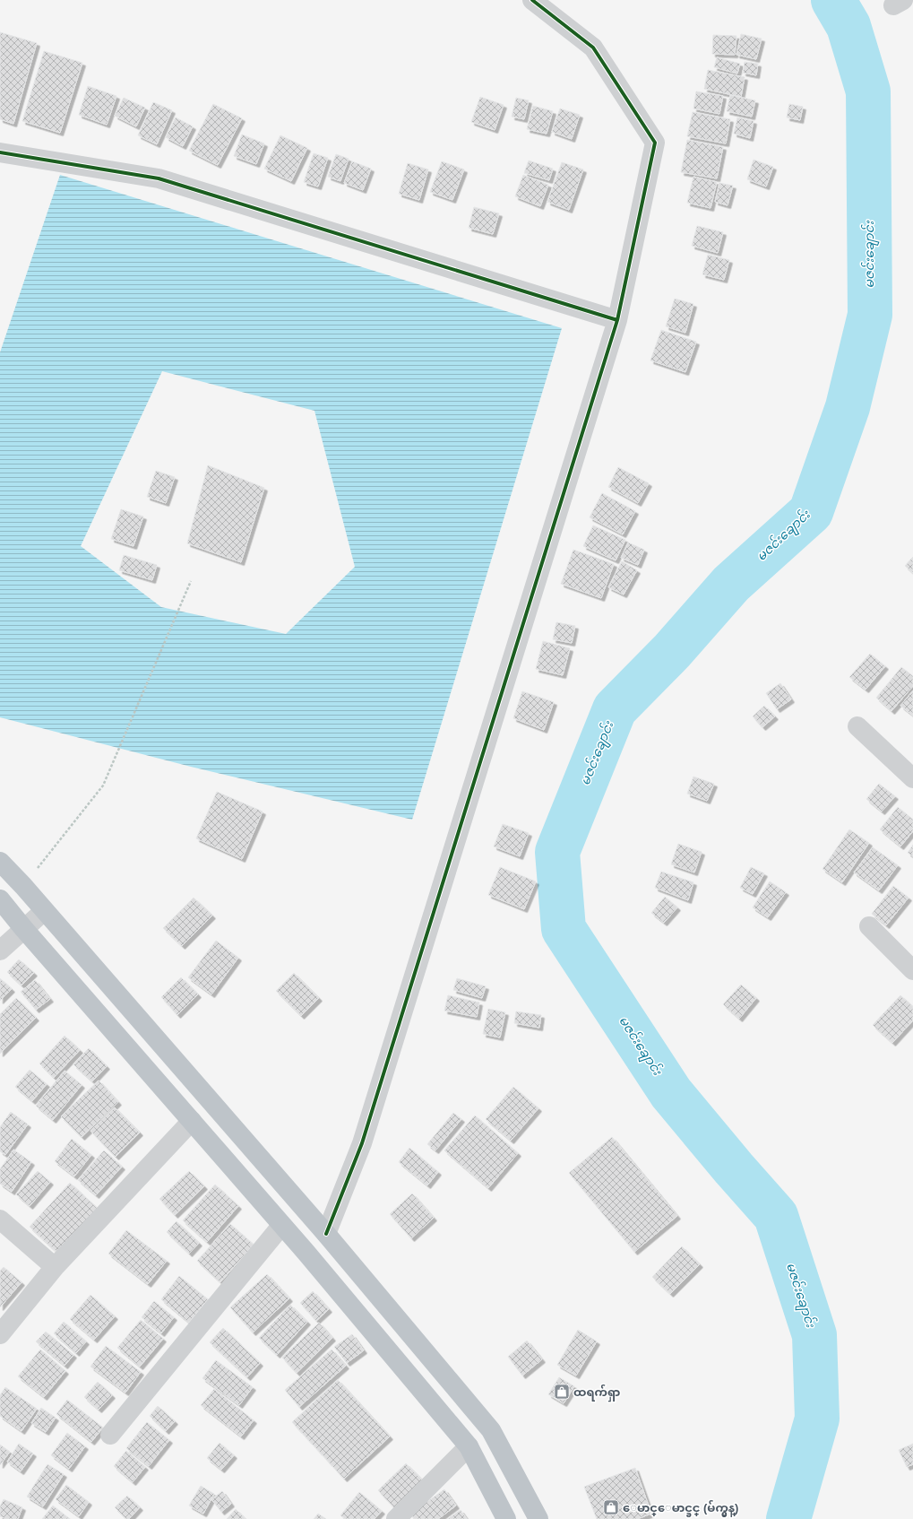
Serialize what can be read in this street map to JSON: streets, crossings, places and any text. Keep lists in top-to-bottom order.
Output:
{
  "water": ["မဇင်းချောင်း"],
  "places": {
    "shop": ["ထရက်ရှာ", "ေမာင္ေမာင္ခင္ (မ်က္မွန္)"]
  }
}
